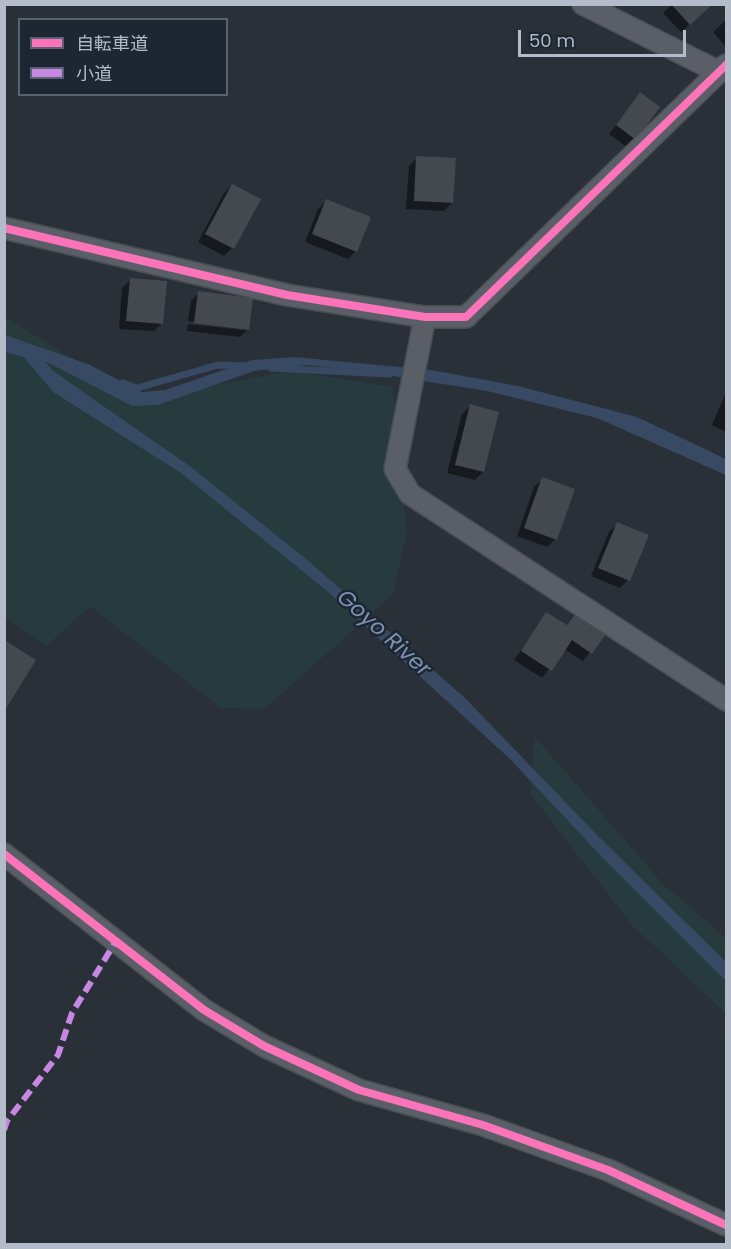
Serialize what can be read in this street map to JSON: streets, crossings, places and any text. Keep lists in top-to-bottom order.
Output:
{
  "water": ["Goyo River"],
  "legend": ["自転車道", "小道"],
  "scale_bar": "50 m"
}
